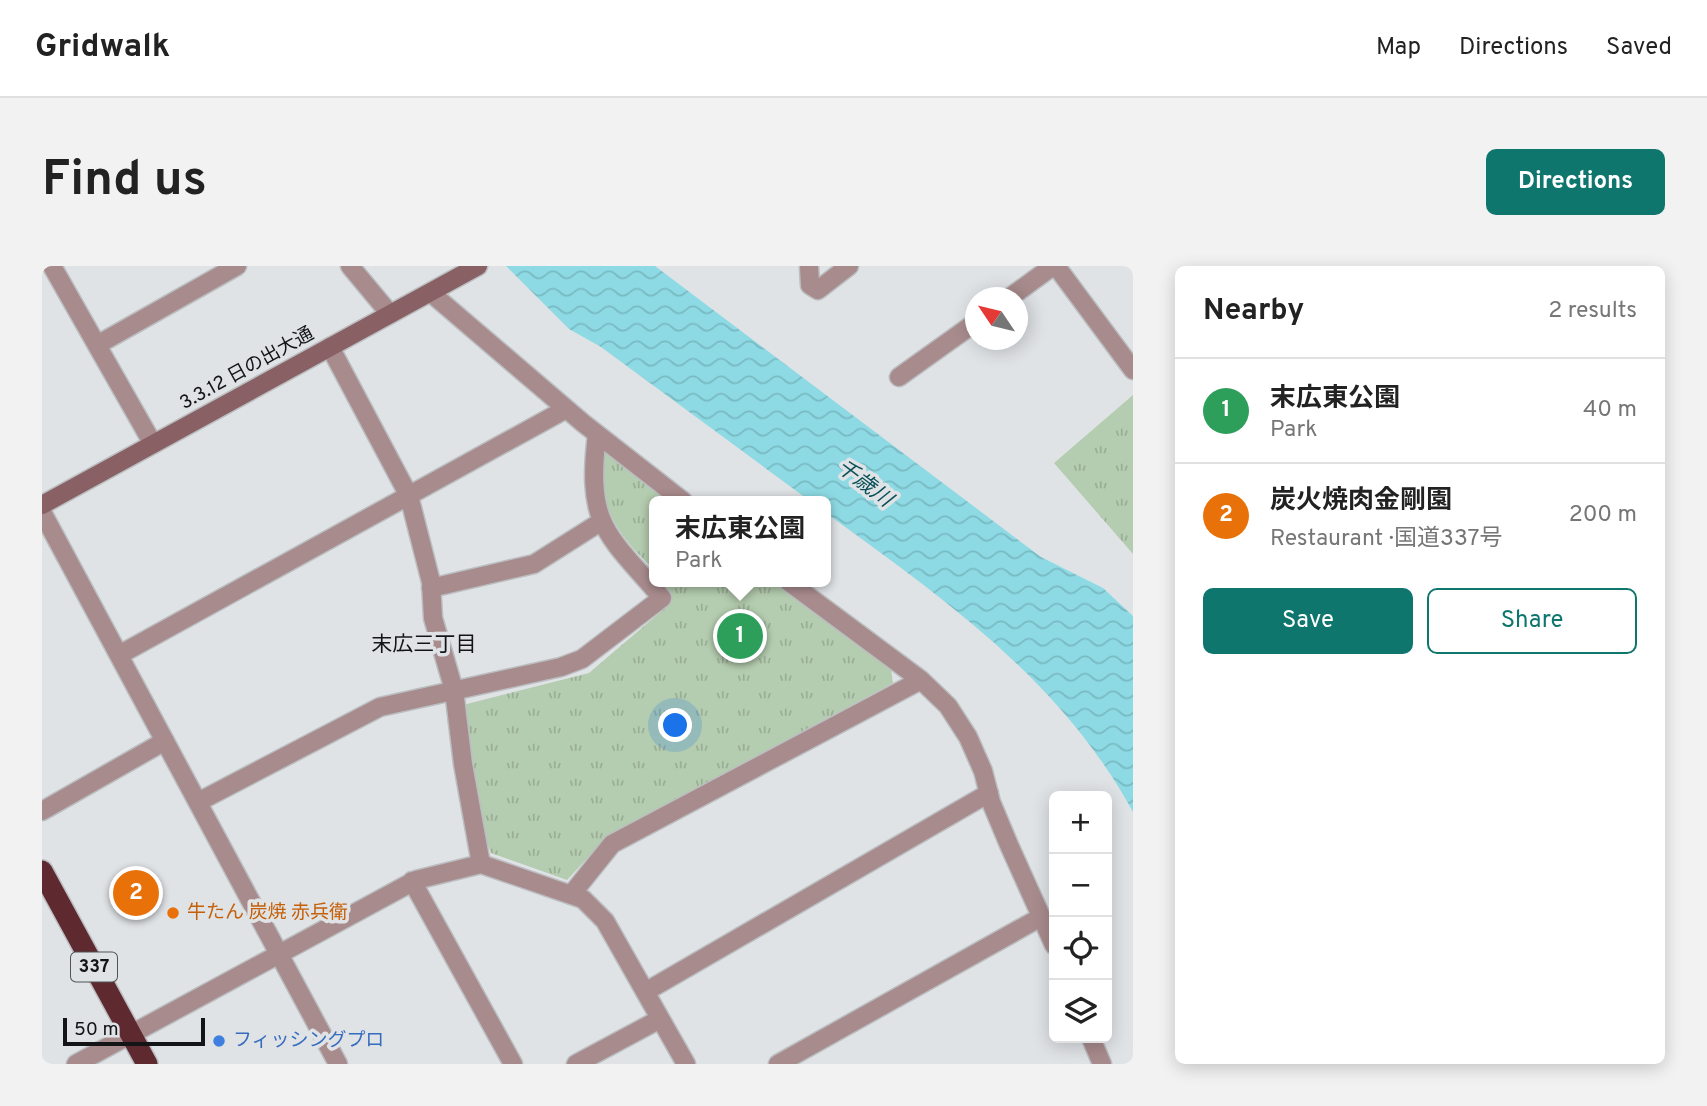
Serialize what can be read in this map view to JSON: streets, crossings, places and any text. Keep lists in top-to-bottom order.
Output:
{
  "streets": {
    "highway": ["337"],
    "street": ["3.3.12 日の出大通"]
  },
  "districts": ["末広三丁目"],
  "water": ["千歳川"],
  "places": ["牛たん 炭焼 赤兵衛", "フィッシングプロ"],
  "scale_bar": "50 m",
  "north": "top left",
  "page": {
    "header": "Gridwalk",
    "nav": ["Map", "Directions", "Saved"],
    "buttons": [
      "Directions",
      ["Save", "Share"]
    ],
    "title": "Find us",
    "heading": ["Nearby", "2 results"],
    "list": [
      {
        "mark": "1",
        "name": "末広東公園",
        "note": "Park",
        "value": "40 m"
      },
      {
        "mark": "2",
        "name": "炭火焼肉金剛園",
        "note": "Restaurant · 国道337号",
        "value": "200 m"
      }
    ],
    "popup": ["末広東公園", "Park"],
    "pins": ["1", "2"],
    "map_buttons": ["+", "−"],
    "scale": "50 m"
  }
}
